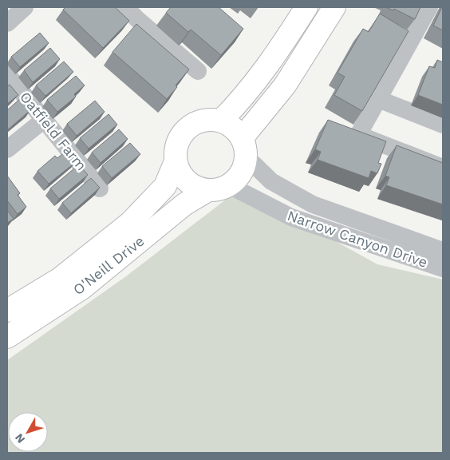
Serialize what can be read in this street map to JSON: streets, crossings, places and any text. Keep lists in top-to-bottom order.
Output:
{
  "streets": {
    "main road": ["O'Neill Drive"],
    "street": ["Oatfield Farm", "Narrow Canyon Drive"]
  },
  "crossings": [
    ["Narrow Canyon Drive", "O'Neill Drive"]
  ],
  "north": "bottom left"
}
